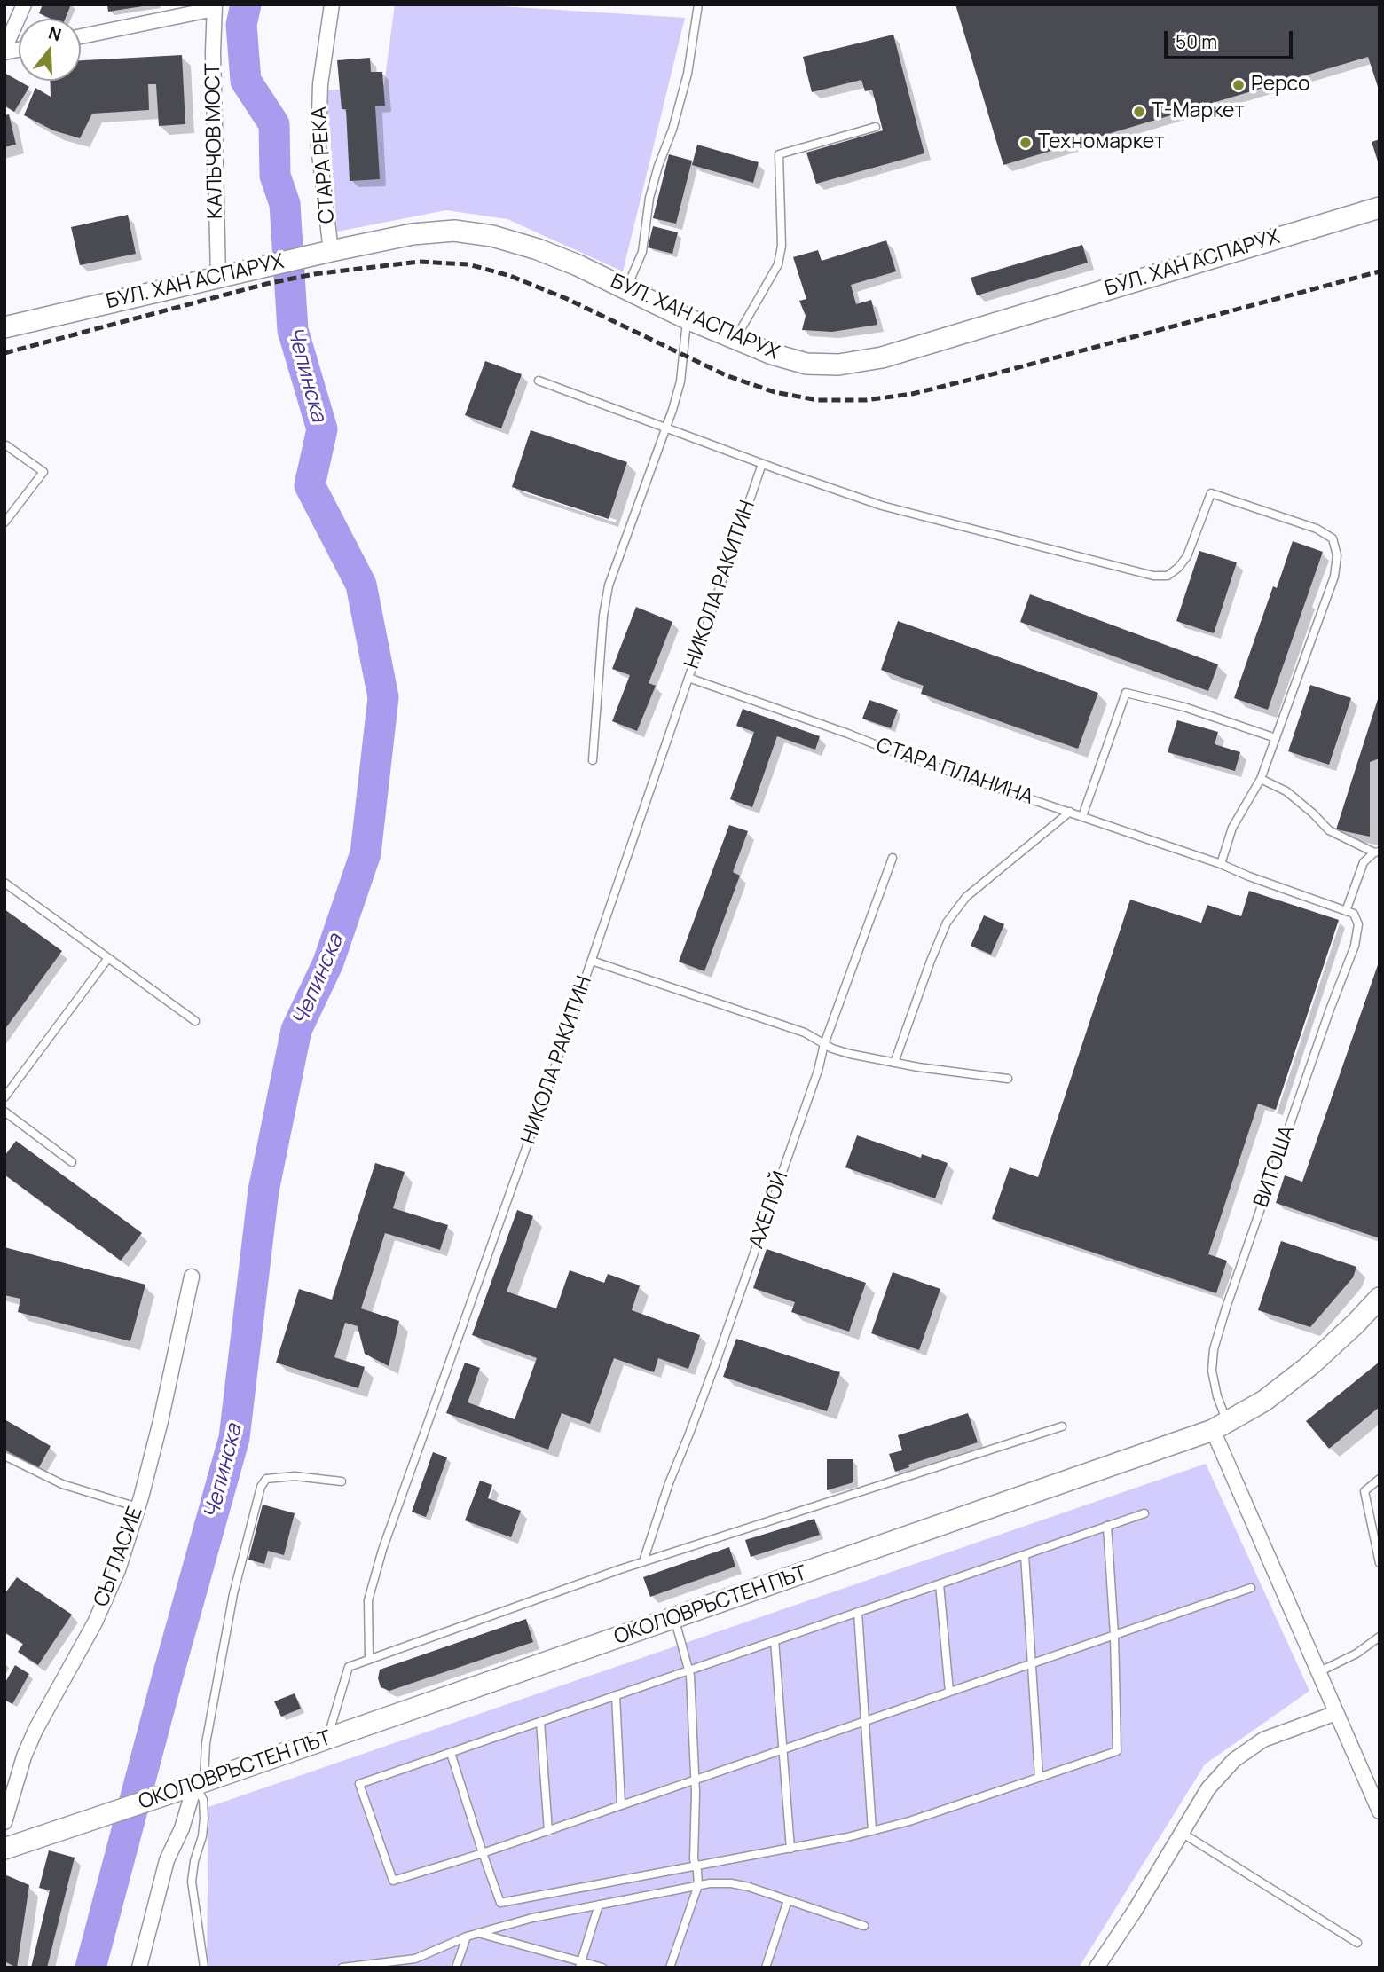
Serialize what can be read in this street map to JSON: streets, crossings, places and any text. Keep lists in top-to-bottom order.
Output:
{
  "streets": {
    "street": [
      "КАЛЪЧОВ МОСТ",
      "СТАРА РЕКА",
      "БУЛ. ХАН АСПАРУХ",
      "СЪГЛАСИЕ",
      "ОКОЛОВРЪСТЕН ПЪТ"
    ],
    "lane": [
      "НИКОЛА РАКИТИН",
      "СТАРА ПЛАНИНА",
      "ВИТОША",
      "АХЕЛОЙ"
    ]
  },
  "crossings": [
    ["КАЛЪЧОВ МОСТ", "БУЛ. ХАН АСПАРУХ"],
    ["СТАРА РЕКА", "БУЛ. ХАН АСПАРУХ"],
    ["НИКОЛА РАКИТИН", "СТАРА ПЛАНИНА"],
    ["СТАРА ПЛАНИНА", "ВИТОША"],
    ["ВИТОША", "ОКОЛОВРЪСТЕН ПЪТ"]
  ],
  "water": ["Чепинска"],
  "places": ["Pepco", "Т-Маркет", "Техномаркет"],
  "scale_bar": "50 m",
  "north": "top"
}
